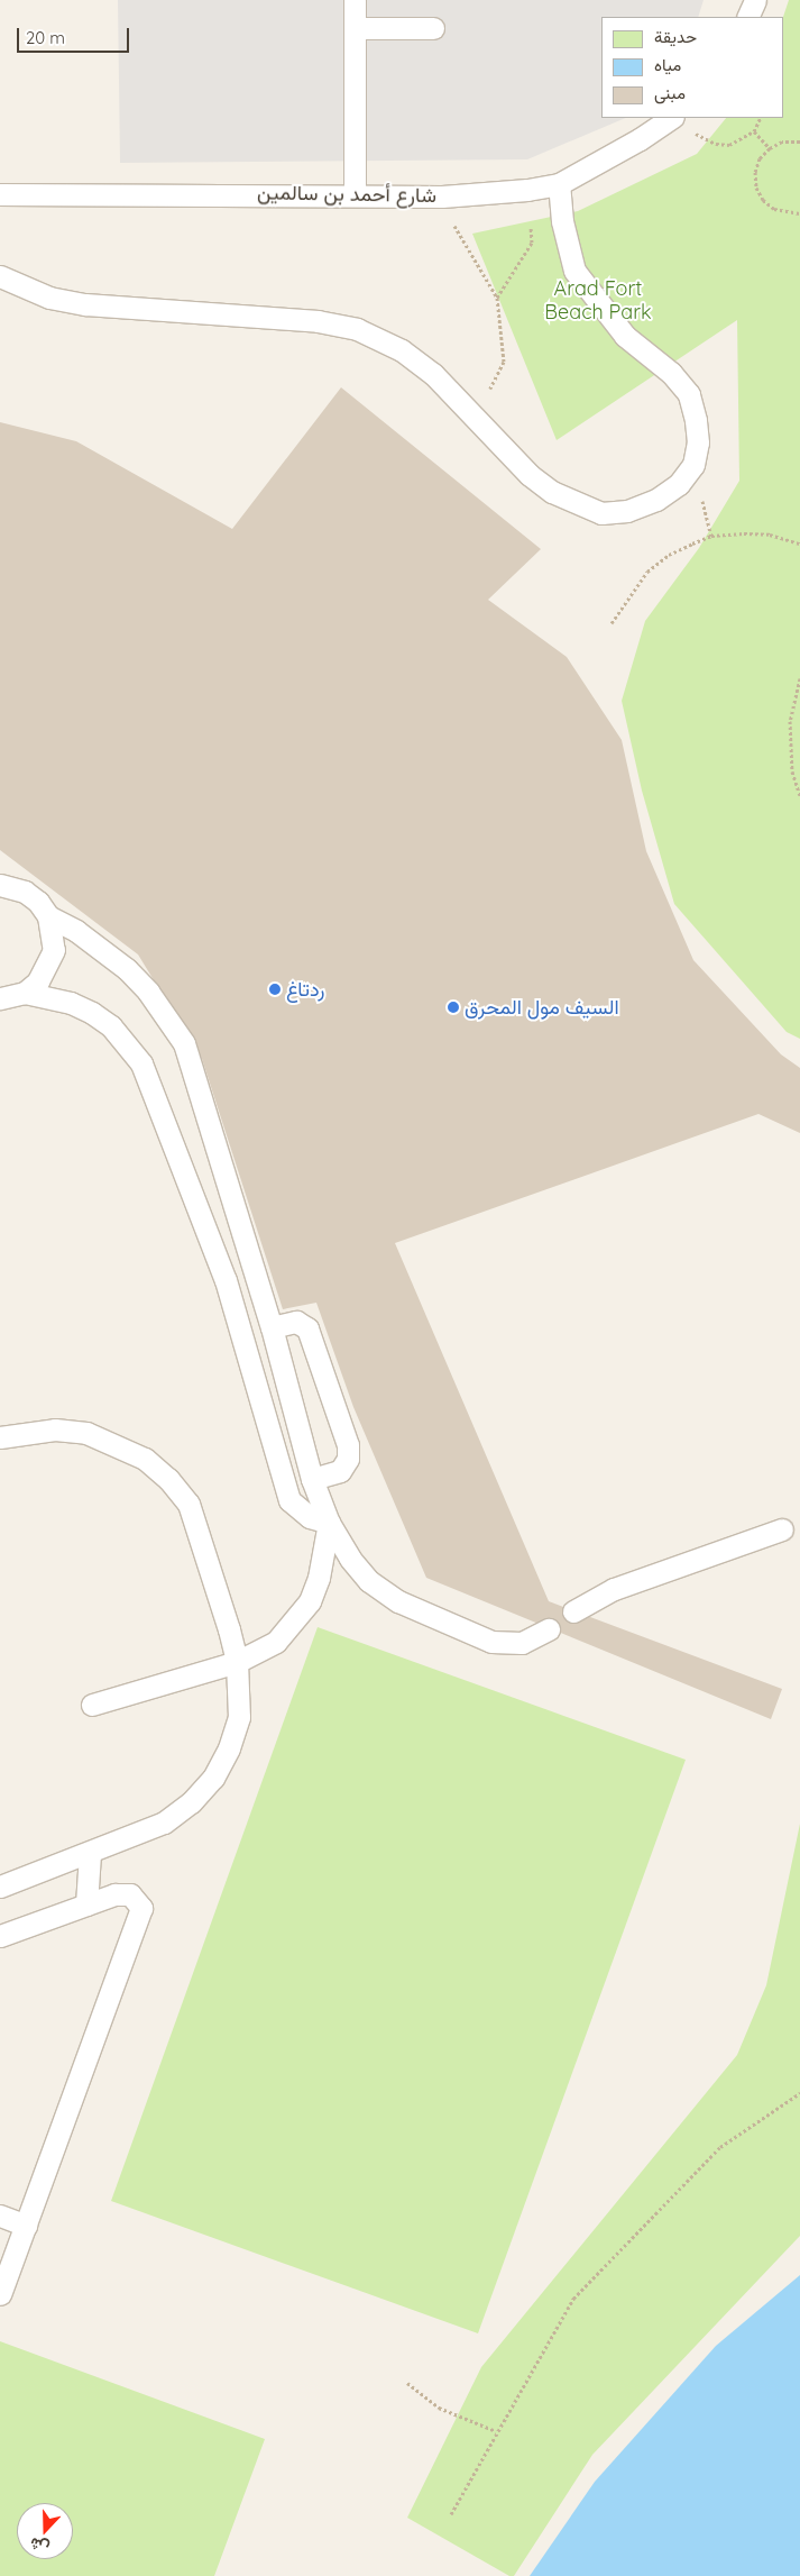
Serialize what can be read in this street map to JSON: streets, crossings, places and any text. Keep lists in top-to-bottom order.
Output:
{
  "streets": {
    "lane": ["شارع أحمد بن سالمين"]
  },
  "parks": ["Arad Fort Beach Park"],
  "places": ["ردتاغ", "السيف مول المحرق"],
  "legend": ["حديقة", "مياه", "مبنى"],
  "scale_bar": "20 m",
  "north": "bottom"
}
